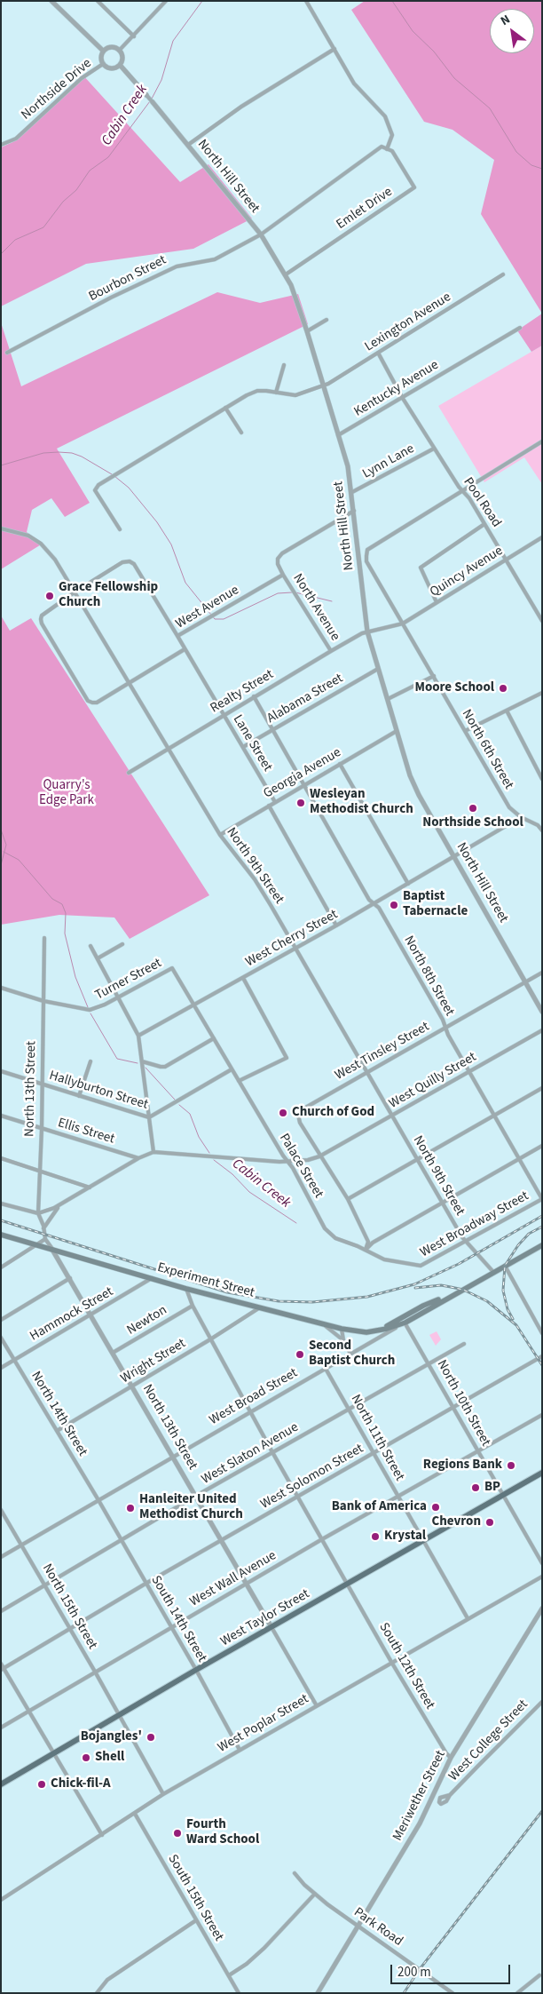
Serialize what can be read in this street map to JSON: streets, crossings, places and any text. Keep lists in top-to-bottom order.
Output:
{
  "streets": {
    "main road": ["Experiment Street", "West Broad Street", "West Taylor Street"],
    "street": [
      "Northside Drive",
      "North Hill Street",
      "Emlet Drive",
      "Bourbon Street",
      "Lexington Avenue",
      "Kentucky Avenue",
      "Lynn Lane",
      "Pool Road",
      "Quincy Avenue",
      "West Avenue",
      "North Avenue",
      "Realty Street",
      "Alabama Street",
      "Lane Street",
      "North 6th Street",
      "Georgia Avenue",
      "North 9th Street",
      "West Cherry Street",
      "North 8th Street",
      "Turner Street",
      "West Tinsley Street",
      "West Quilly Street",
      "North 13th Street",
      "Hallyburton Street",
      "Ellis Street",
      "Palace Street",
      "West Broadway Street",
      "Hammock Street",
      "Newton",
      "Wright Street",
      "North 10th Street",
      "North 14th Street",
      "North 11th Street",
      "West Slaton Avenue",
      "West Solomon Street",
      "West Wall Avenue",
      "North 15th Street",
      "South 14th Street",
      "South 12th Street",
      "West Poplar Street",
      "West College Street",
      "Meriwether Street",
      "South 15th Street",
      "Park Road"
    ]
  },
  "crossings": [
    ["Northside Drive", "North Hill Street"],
    ["North Hill Street", "Emlet Drive"],
    ["North Hill Street", "Bourbon Street"],
    ["North Hill Street", "Lexington Avenue"],
    ["North Hill Street", "Kentucky Avenue"],
    ["North Hill Street", "Lynn Lane"],
    ["North Hill Street", "Realty Street"],
    ["North Hill Street", "Alabama Street"],
    ["North Hill Street", "Georgia Avenue"],
    ["North Hill Street", "West Cherry Street"],
    ["North Hill Street", "West Tinsley Street"],
    ["Emlet Drive", "Bourbon Street"],
    ["Lexington Avenue", "Pool Road"],
    ["Kentucky Avenue", "Pool Road"],
    ["Lynn Lane", "Pool Road"],
    ["Pool Road", "Quincy Avenue"],
    ["Pool Road", "North 6th Street"],
    ["Quincy Avenue", "Realty Street"],
    ["Quincy Avenue", "North 6th Street"],
    ["West Avenue", "North Avenue"],
    ["West Avenue", "Lane Street"],
    ["West Avenue", "North 9th Street"],
    ["North Avenue", "Realty Street"],
    ["Realty Street", "Lane Street"],
    ["Realty Street", "North 6th Street"],
    ["Realty Street", "North 9th Street"],
    ["Realty Street", "North 8th Street"],
    ["Alabama Street", "Lane Street"],
    ["Alabama Street", "North 8th Street"],
    ["Lane Street", "Georgia Avenue"],
    ["North 6th Street", "West Cherry Street"],
    ["Georgia Avenue", "North 9th Street"],
    ["Georgia Avenue", "North 8th Street"],
    ["North 9th Street", "West Cherry Street"],
    ["North 9th Street", "West Tinsley Street"],
    ["North 9th Street", "West Quilly Street"],
    ["North 9th Street", "West Broadway Street"],
    ["North 9th Street", "West Broad Street"],
    ["West Cherry Street", "North 8th Street"],
    ["West Cherry Street", "Turner Street"],
    ["West Cherry Street", "Palace Street"],
    ["North 8th Street", "West Tinsley Street"],
    ["North 8th Street", "West Quilly Street"],
    ["North 8th Street", "West Broadway Street"],
    ["Turner Street", "North 13th Street"],
    ["Turner Street", "Palace Street"],
    ["West Tinsley Street", "West Quilly Street"],
    ["West Quilly Street", "North 13th Street"],
    ["West Quilly Street", "Ellis Street"],
    ["West Quilly Street", "Palace Street"],
    ["North 13th Street", "Hallyburton Street"],
    ["North 13th Street", "Ellis Street"],
    ["North 13th Street", "Experiment Street"],
    ["North 13th Street", "Hammock Street"],
    ["North 13th Street", "Newton"],
    ["North 13th Street", "Wright Street"],
    ["North 13th Street", "West Broad Street"],
    ["North 13th Street", "West Slaton Avenue"],
    ["North 13th Street", "West Solomon Street"],
    ["North 13th Street", "West Wall Avenue"],
    ["North 13th Street", "West Taylor Street"],
    ["Hallyburton Street", "Palace Street"],
    ["Palace Street", "West Broadway Street"],
    ["Experiment Street", "Hammock Street"],
    ["Experiment Street", "Wright Street"],
    ["Experiment Street", "West Broad Street"],
    ["Experiment Street", "North 10th Street"],
    ["Experiment Street", "South 12th Street"],
    ["Hammock Street", "North 14th Street"],
    ["Newton", "South 12th Street"],
    ["Wright Street", "North 14th Street"],
    ["Wright Street", "South 12th Street"],
    ["West Broad Street", "North 10th Street"],
    ["West Broad Street", "North 14th Street"],
    ["West Broad Street", "North 11th Street"],
    ["West Broad Street", "North 15th Street"],
    ["West Broad Street", "South 14th Street"],
    ["West Broad Street", "South 12th Street"],
    ["North 10th Street", "West Slaton Avenue"],
    ["North 10th Street", "West Solomon Street"],
    ["North 10th Street", "West Wall Avenue"],
    ["North 10th Street", "West Taylor Street"],
    ["North 14th Street", "South 14th Street"],
    ["North 11th Street", "West Slaton Avenue"],
    ["North 11th Street", "West Solomon Street"],
    ["North 11th Street", "West Wall Avenue"],
    ["North 11th Street", "West Taylor Street"],
    ["North 11th Street", "West Poplar Street"],
    ["West Slaton Avenue", "North 15th Street"],
    ["West Slaton Avenue", "South 14th Street"],
    ["West Slaton Avenue", "South 12th Street"],
    ["West Solomon Street", "North 15th Street"],
    ["West Solomon Street", "South 14th Street"],
    ["West Solomon Street", "South 12th Street"],
    ["West Wall Avenue", "North 15th Street"],
    ["West Wall Avenue", "South 14th Street"],
    ["West Wall Avenue", "South 12th Street"],
    ["North 15th Street", "West Taylor Street"],
    ["West Taylor Street", "South 14th Street"],
    ["West Taylor Street", "South 12th Street"],
    ["South 14th Street", "West Poplar Street"],
    ["South 12th Street", "West Poplar Street"],
    ["South 12th Street", "Meriwether Street"],
    ["West Poplar Street", "South 15th Street"],
    ["Meriwether Street", "Park Road"]
  ],
  "water": ["Cabin Creek"],
  "parks": ["Quarry's Edge Park"],
  "places": [
    "Grace Fellowship Church",
    "Moore School",
    "Wesleyan Methodist Church",
    "Northside School",
    "Baptist Tabernacle",
    "Church of God",
    "Second Baptist Church",
    "Regions Bank",
    "BP",
    "Bank of America",
    "Hanleiter United Methodist Church",
    "Chevron",
    "Krystal",
    "Bojangles'",
    "Shell",
    "Chick-fil-A",
    "Fourth Ward School"
  ],
  "scale_bar": "200 m",
  "north": "top left"
}
